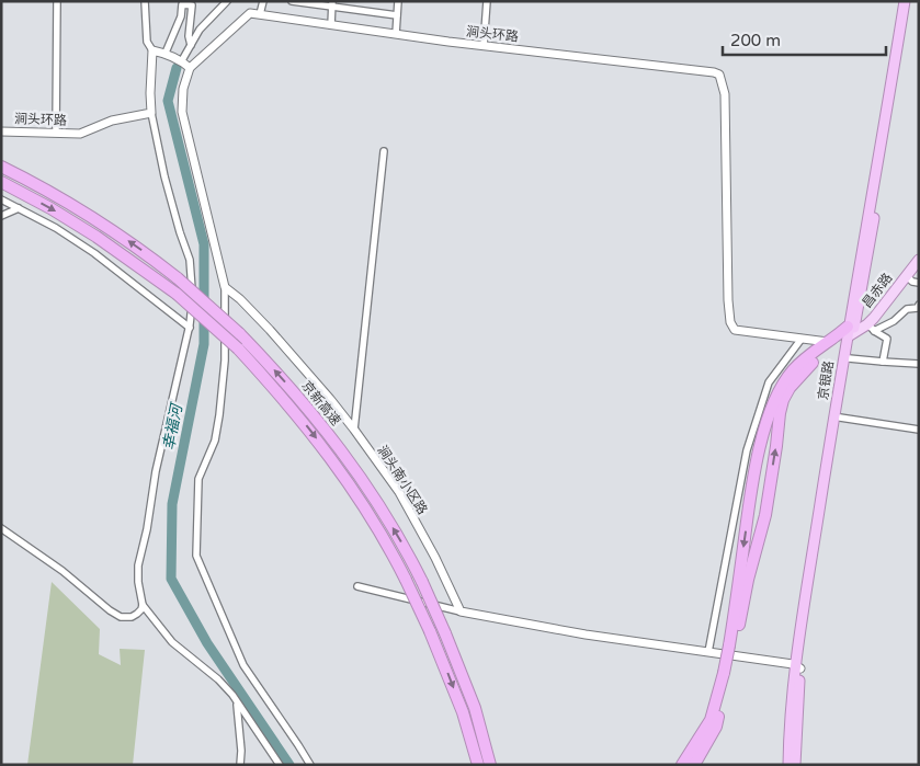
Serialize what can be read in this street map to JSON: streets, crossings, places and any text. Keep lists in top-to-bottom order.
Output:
{
  "streets": {
    "highway": ["京银路", "京新高速"],
    "main road": ["昌赤路"],
    "street": ["涧头环路", "涧头南小区路"]
  },
  "crossings": [
    ["昌赤路", "京银路"]
  ],
  "water": ["幸福河"],
  "scale_bar": "200 m"
}
